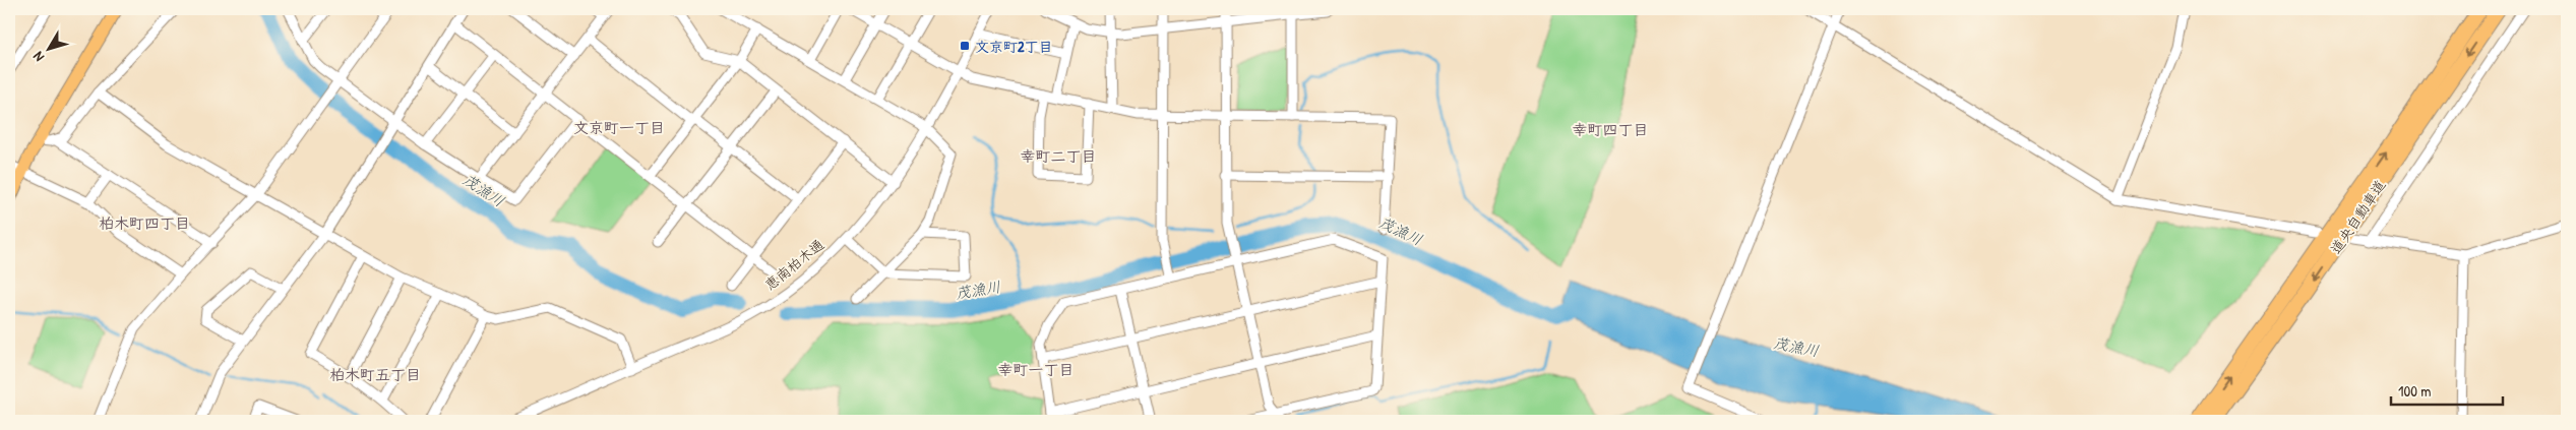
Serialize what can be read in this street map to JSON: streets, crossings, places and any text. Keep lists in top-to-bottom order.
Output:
{
  "streets": {
    "highway": ["道央自動車道"],
    "street": ["恵南柏木通"]
  },
  "districts": [
    "文京町一丁目",
    "幸町四丁目",
    "幸町二丁目",
    "柏木町四丁目",
    "幸町一丁目",
    "柏木町五丁目"
  ],
  "water": ["茂漁川"],
  "places": {
    "transit": ["文京町2丁目"]
  },
  "scale_bar": "100 m",
  "north": "bottom left"
}
